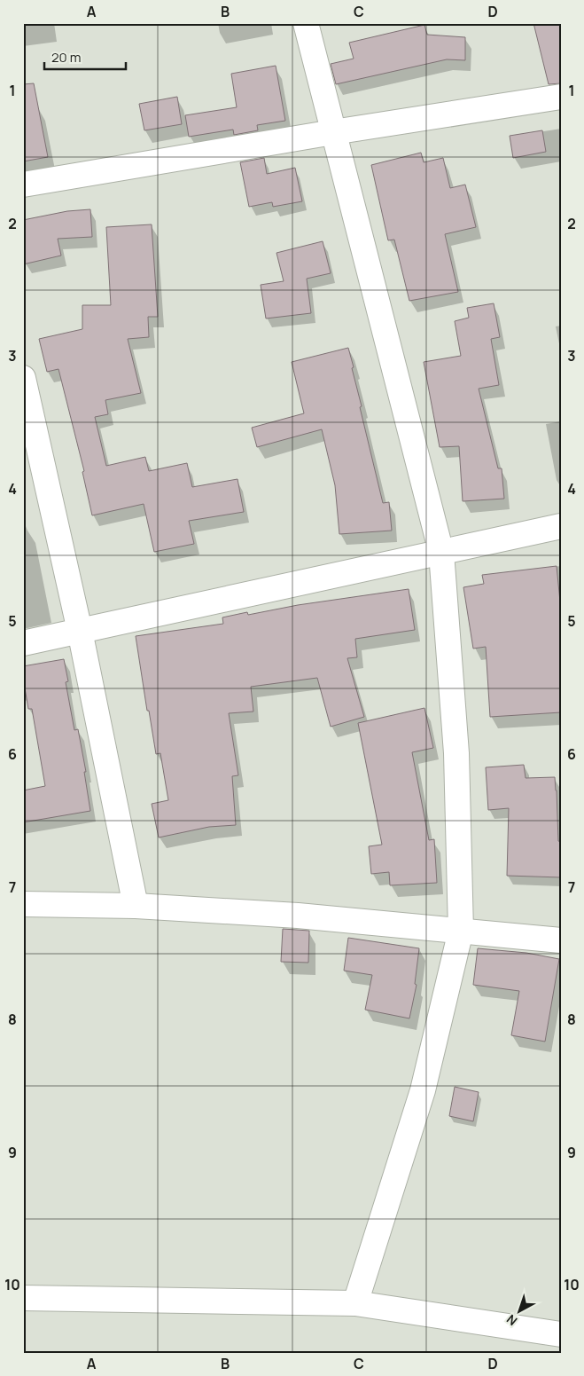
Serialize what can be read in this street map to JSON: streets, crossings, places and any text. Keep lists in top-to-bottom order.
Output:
{
  "scale_bar": "20 m",
  "north": "bottom left",
  "grid": {
    "columns": [
      "A",
      "B",
      "C",
      "D"
    ],
    "rows": [
      "1",
      "2",
      "3",
      "4",
      "5",
      "6",
      "7",
      "8",
      "9",
      "10"
    ]
  }
}
